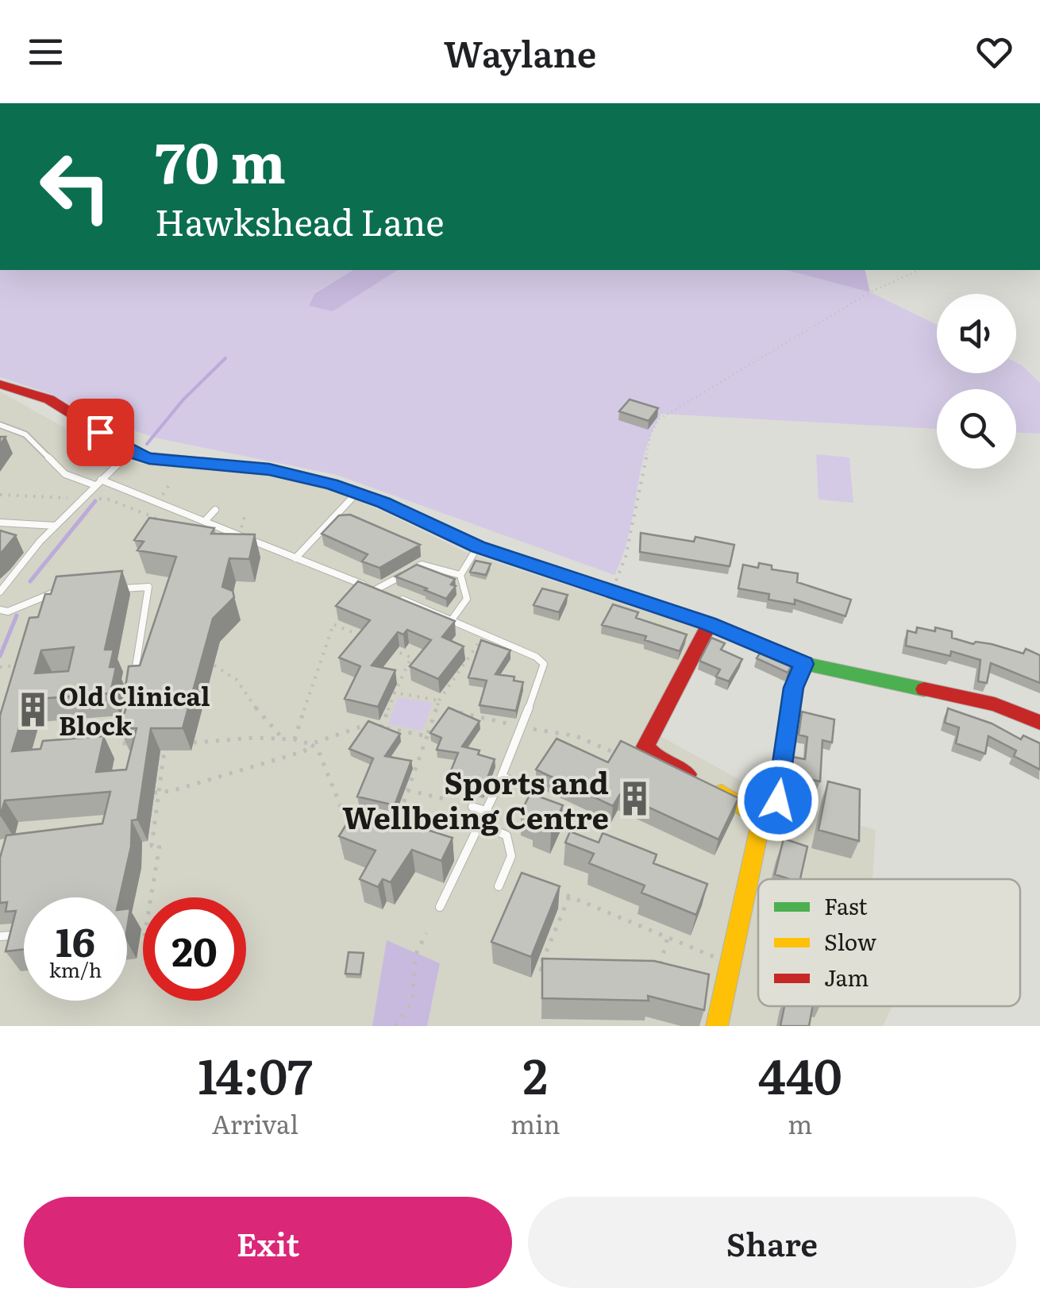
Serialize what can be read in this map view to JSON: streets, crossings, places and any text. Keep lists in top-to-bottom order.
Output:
{
  "places": {
    "building": ["Old Clinical Block", "Sports and Wellbeing Centre"]
  },
  "legend": ["Fast", "Slow", "Jam"],
  "page": {
    "header": "Waylane",
    "turn": ["70 m", "Hawkshead Lane"],
    "speed": "16 km/h",
    "limit": "20",
    "eta": [
      "14:07",
      "Arrival",
      "2",
      "min",
      "440",
      "m"
    ],
    "buttons": ["Exit", "Share"]
  }
}
